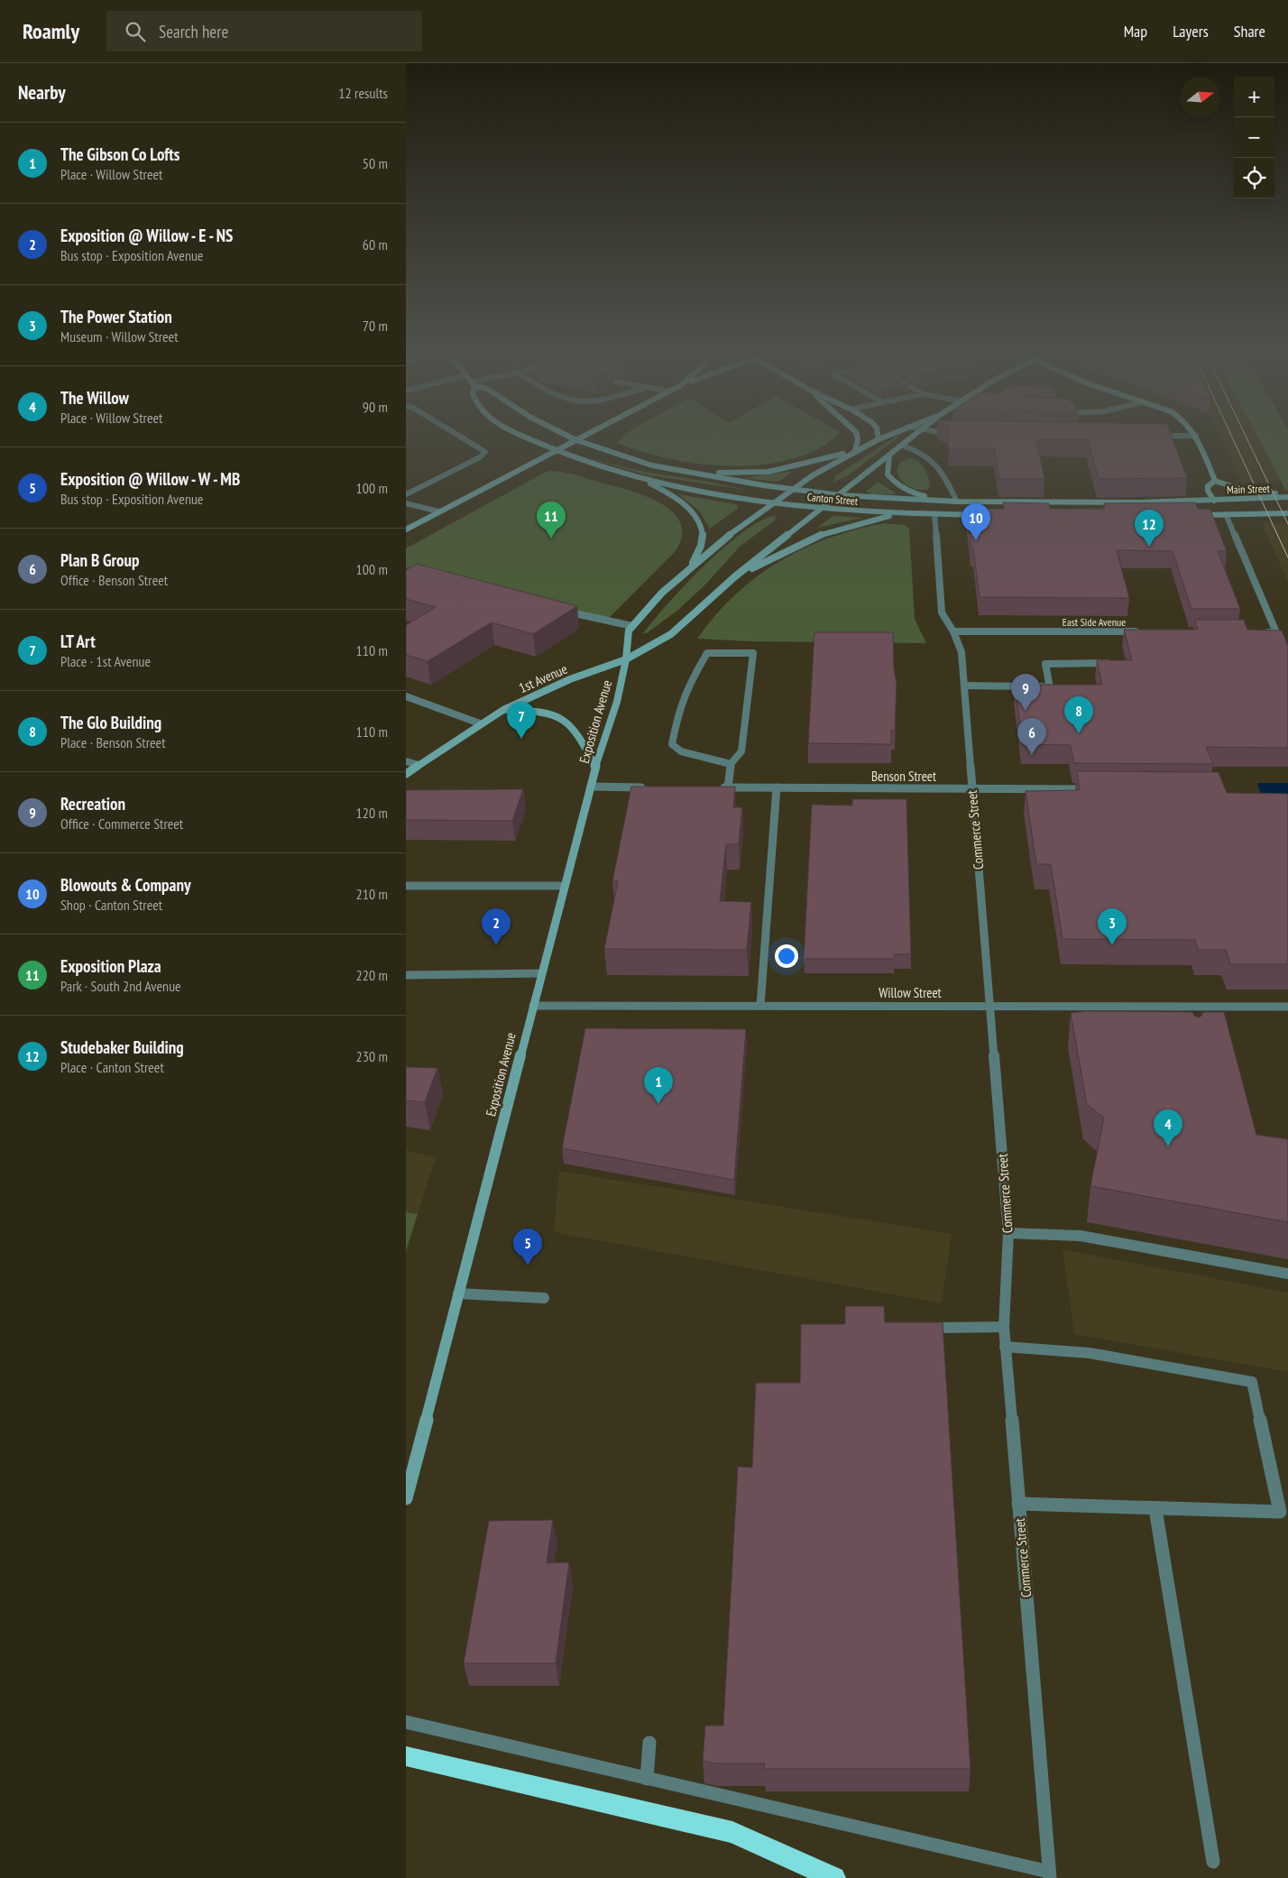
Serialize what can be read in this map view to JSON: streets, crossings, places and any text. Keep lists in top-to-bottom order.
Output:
{
  "streets": {
    "main road": [
      "Main Street",
      "Canton Street",
      "1st Avenue",
      "Exposition Avenue"
    ],
    "street": [
      "East Side Avenue",
      "Benson Street",
      "Commerce Street",
      "Willow Street"
    ]
  },
  "crossings": [
    ["Main Street", "Canton Street"],
    ["Canton Street", "Exposition Avenue"],
    ["Canton Street", "Commerce Street"],
    ["East Side Avenue", "Commerce Street"],
    ["1st Avenue", "Exposition Avenue"],
    ["Exposition Avenue", "Willow Street"],
    ["Benson Street", "Commerce Street"],
    ["Commerce Street", "Willow Street"]
  ],
  "north": "right",
  "page": {
    "header": "Roamly",
    "search": "Search here",
    "nav": ["Map", "Layers", "Share"],
    "heading": ["Nearby", "12 results"],
    "map_buttons": ["+", "−"],
    "list": [
      {
        "mark": "1",
        "name": "The Gibson Co Lofts",
        "note": "Place · Willow Street",
        "value": "50 m"
      },
      {
        "mark": "2",
        "name": "Exposition @ Willow - E - NS",
        "note": "Bus stop · Exposition Avenue",
        "value": "60 m"
      },
      {
        "mark": "3",
        "name": "The Power Station",
        "note": "Museum · Willow Street",
        "value": "70 m"
      },
      {
        "mark": "4",
        "name": "The Willow",
        "note": "Place · Willow Street",
        "value": "90 m"
      },
      {
        "mark": "5",
        "name": "Exposition @ Willow - W - MB",
        "note": "Bus stop · Exposition Avenue",
        "value": "100 m"
      },
      {
        "mark": "6",
        "name": "Plan B Group",
        "note": "Office · Benson Street",
        "value": "100 m"
      },
      {
        "mark": "7",
        "name": "LT Art",
        "note": "Place · 1st Avenue",
        "value": "110 m"
      },
      {
        "mark": "8",
        "name": "The Glo Building",
        "note": "Place · Benson Street",
        "value": "110 m"
      },
      {
        "mark": "9",
        "name": "Recreation",
        "note": "Office · Commerce Street",
        "value": "120 m"
      },
      {
        "mark": "10",
        "name": "Blowouts & Company",
        "note": "Shop · Canton Street",
        "value": "210 m"
      },
      {
        "mark": "11",
        "name": "Exposition Plaza",
        "note": "Park · South 2nd Avenue",
        "value": "220 m"
      },
      {
        "mark": "12",
        "name": "Studebaker Building",
        "note": "Place · Canton Street",
        "value": "230 m"
      }
    ],
    "pins": [
      "11",
      "10",
      "12",
      "9",
      "8",
      "7",
      "6",
      "2",
      "3",
      "1",
      "4",
      "5"
    ]
  }
}
